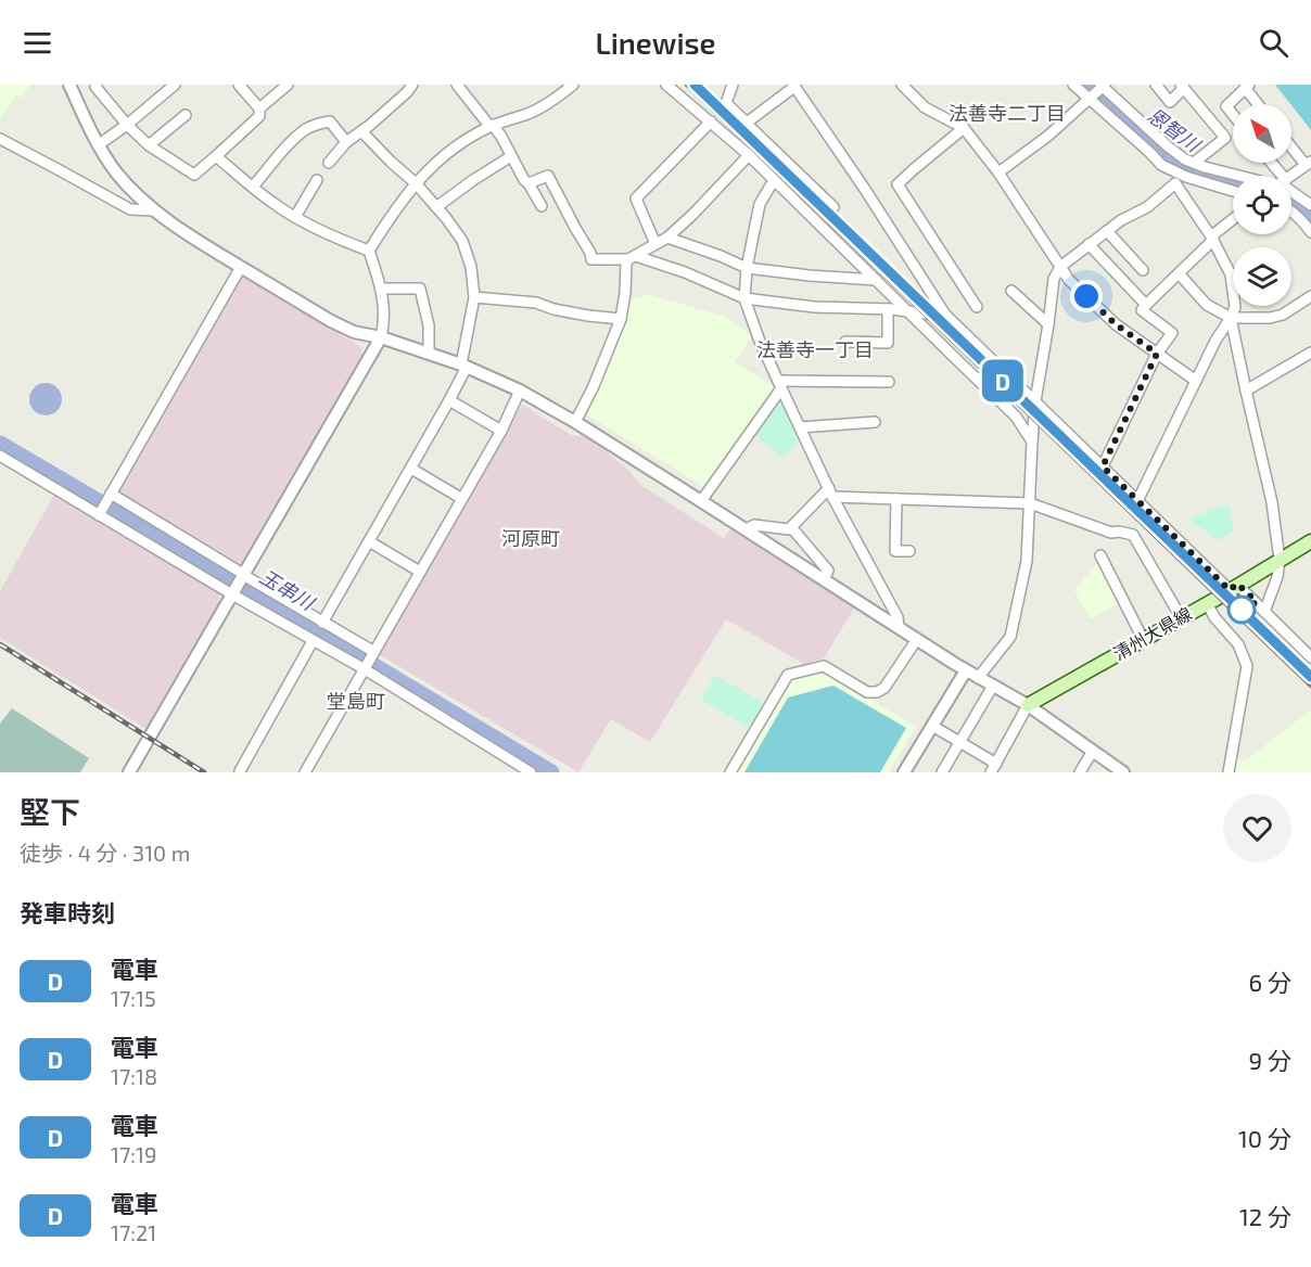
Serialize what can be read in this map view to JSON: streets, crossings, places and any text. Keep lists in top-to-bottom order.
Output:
{
  "streets": {
    "main road": ["清州大県線"]
  },
  "districts": [
    "法善寺二丁目",
    "法善寺一丁目",
    "河原町",
    "堂島町"
  ],
  "water": ["恩智川", "玉串川"],
  "north": "top left",
  "page": {
    "header": "Linewise",
    "on_map": "D",
    "heading": [
      ["堅下", "徒歩 · 4 分 · 310 m"],
      "発車時刻"
    ],
    "list": [
      {
        "mark": "D",
        "name": "電車",
        "note": "17:15",
        "value": "6 分"
      },
      {
        "mark": "D",
        "name": "電車",
        "note": "17:18",
        "value": "9 分"
      },
      {
        "mark": "D",
        "name": "電車",
        "note": "17:19",
        "value": "10 分"
      },
      {
        "mark": "D",
        "name": "電車",
        "note": "17:21",
        "value": "12 分"
      }
    ]
  }
}
